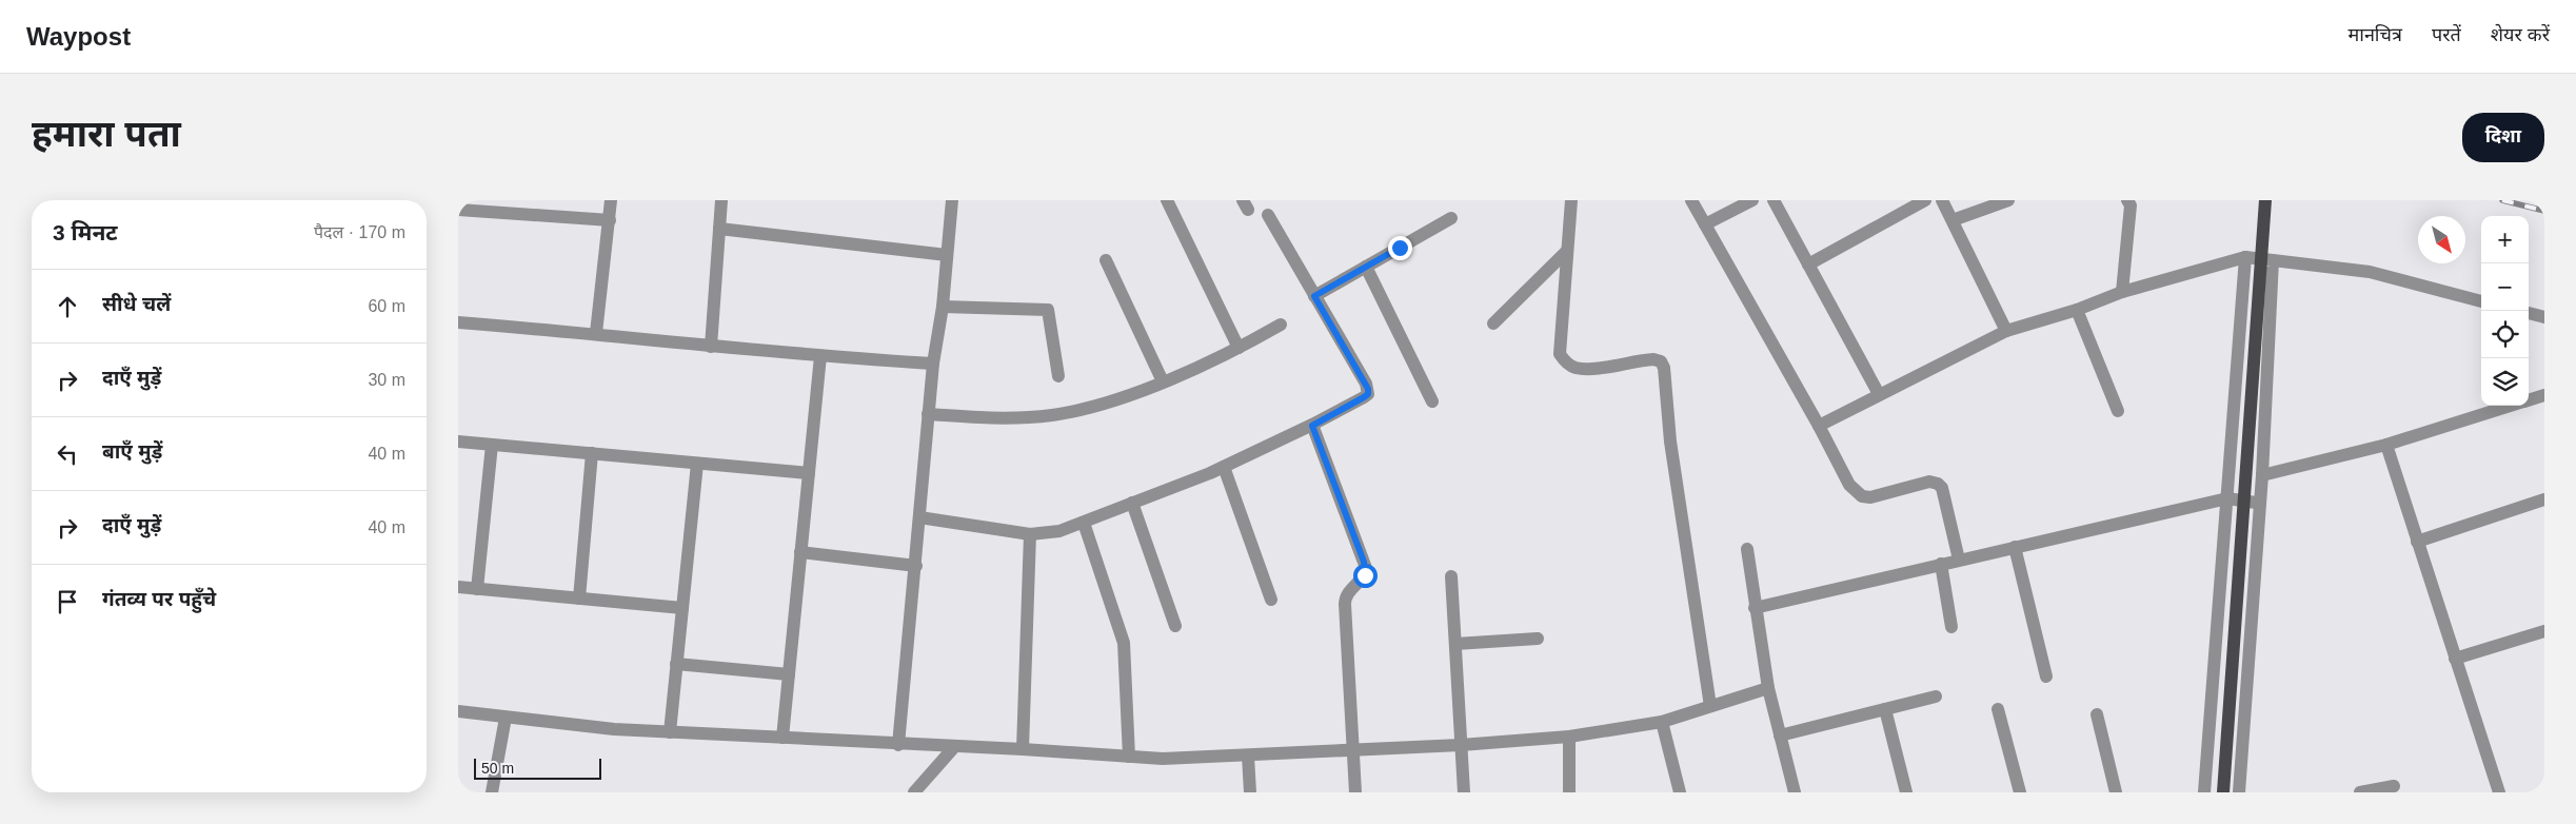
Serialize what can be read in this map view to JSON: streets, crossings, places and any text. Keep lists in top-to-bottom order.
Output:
{
  "scale_bar": "50 m",
  "north": "bottom right",
  "page": {
    "header": "Waypost",
    "nav": ["मानचित्र", "परतें", "शेयर करें"],
    "title": "हमारा पता",
    "buttons": "दिशा",
    "heading": ["3 मिनट", "पैदल · 170 m"],
    "map_buttons": ["+", "−"],
    "list": [
      ["सीधे चलें", "60 m"],
      ["दाएँ मुड़ें", "30 m"],
      ["बाएँ मुड़ें", "40 m"],
      ["दाएँ मुड़ें", "40 m"],
      "गंतव्य पर पहुँचे"
    ],
    "scale": "50 m"
  }
}
